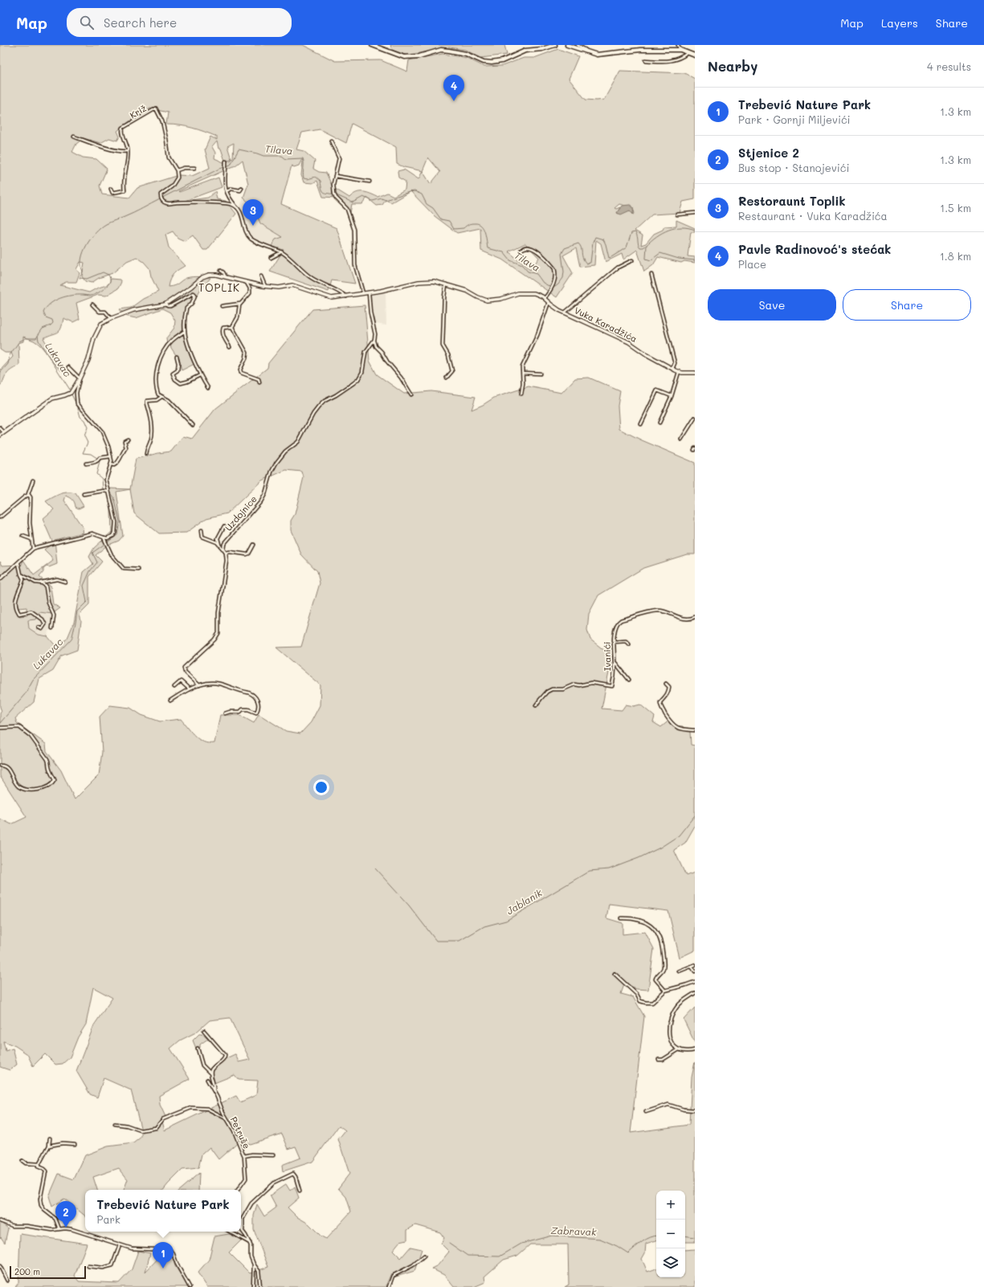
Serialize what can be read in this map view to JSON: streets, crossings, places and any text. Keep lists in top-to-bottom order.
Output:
{
  "streets": {
    "street": [
      "Križ",
      "Vuka Karadžića",
      "Uzdojnice",
      "Ivanići",
      "Petruše"
    ]
  },
  "districts": ["TOPLIK"],
  "water": [
    "Tilava",
    "Lukavac",
    "Jablanik",
    "Zabravak"
  ],
  "scale_bar": "200 m",
  "page": {
    "header": "Map",
    "search": "Search here",
    "nav": ["Map", "Layers", "Share"],
    "heading": ["Nearby", "4 results"],
    "pins": [
      "4",
      "3",
      "2",
      "1"
    ],
    "list": [
      {
        "mark": "1",
        "name": "Trebević Nature Park",
        "note": "Park · Gornji Miljevići",
        "value": "1.3 km"
      },
      {
        "mark": "2",
        "name": "Stjenice 2",
        "note": "Bus stop · Stanojevići",
        "value": "1.3 km"
      },
      {
        "mark": "3",
        "name": "Restoraunt Toplik",
        "note": "Restaurant · Vuka Karadžića",
        "value": "1.5 km"
      },
      {
        "mark": "4",
        "name": "Pavle Radinovoć's stećak",
        "note": "Place",
        "value": "1.8 km"
      }
    ],
    "buttons": ["Save", "Share"],
    "popup": ["Trebević Nature Park", "Park"],
    "map_buttons": ["+", "−"],
    "scale": "200 m"
  }
}
